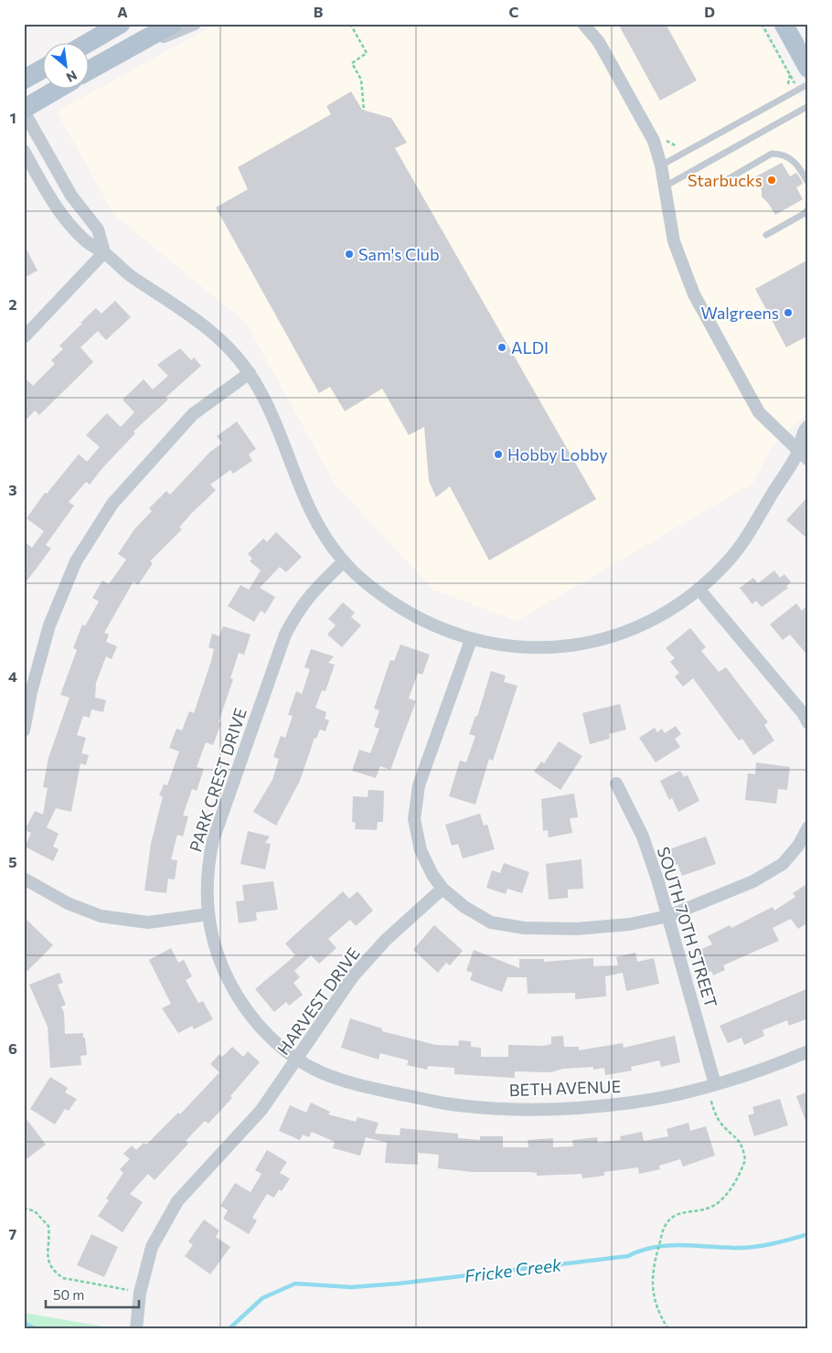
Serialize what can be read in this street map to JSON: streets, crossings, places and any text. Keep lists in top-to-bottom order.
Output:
{
  "streets": {
    "street": [
      "PARK CREST DRIVE",
      "SOUTH 70TH STREET",
      "HARVEST DRIVE",
      "BETH AVENUE"
    ]
  },
  "crossings": [
    ["PARK CREST DRIVE", "HARVEST DRIVE"],
    ["PARK CREST DRIVE", "BETH AVENUE"],
    ["SOUTH 70TH STREET", "BETH AVENUE"],
    ["HARVEST DRIVE", "BETH AVENUE"]
  ],
  "water": ["Fricke Creek"],
  "places": [
    "Starbucks",
    "Sam's Club",
    "Walgreens",
    "ALDI",
    "Hobby Lobby"
  ],
  "scale_bar": "50 m",
  "north": "bottom right",
  "grid": {
    "columns": [
      "A",
      "B",
      "C",
      "D"
    ],
    "rows": [
      "1",
      "2",
      "3",
      "4",
      "5",
      "6",
      "7"
    ]
  }
}
